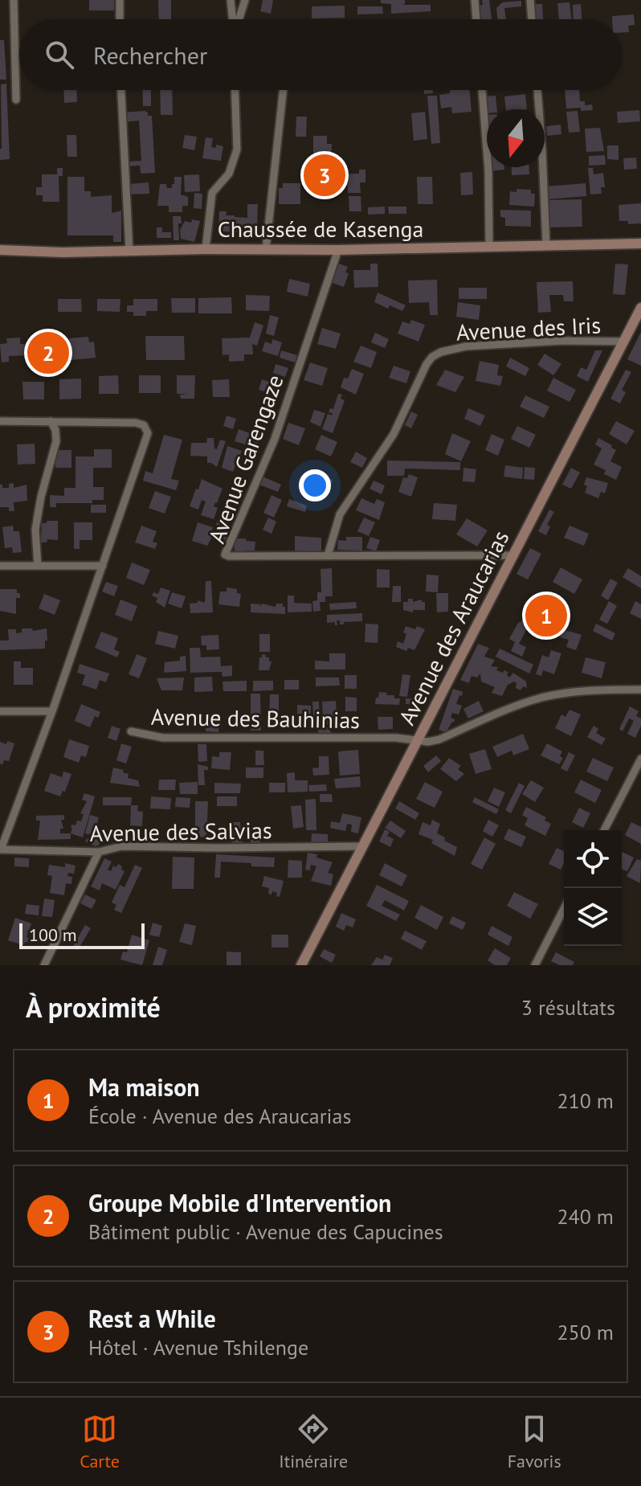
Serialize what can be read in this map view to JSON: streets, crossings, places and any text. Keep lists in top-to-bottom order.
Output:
{
  "streets": {
    "street": [
      "Chaussée de Kasenga",
      "Avenue des Iris",
      "Avenue Garengaze",
      "Avenue des Araucarias",
      "Avenue des Bauhinias",
      "Avenue des Salvias"
    ]
  },
  "crossings": [
    ["Chaussée de Kasenga", "Avenue Garengaze"],
    ["Avenue des Iris", "Avenue Garengaze"],
    ["Avenue des Iris", "Avenue des Araucarias"],
    ["Avenue Garengaze", "Avenue des Araucarias"],
    ["Avenue des Araucarias", "Avenue des Bauhinias"],
    ["Avenue des Araucarias", "Avenue des Salvias"]
  ],
  "scale_bar": "100 m",
  "north": "bottom",
  "page": {
    "search": "Rechercher",
    "pins": ["3", "2", "1"],
    "scale": "100 m",
    "heading": ["À proximité", "3 résultats"],
    "list": [
      {
        "mark": "1",
        "name": "Ma maison",
        "note": "École · Avenue des Araucarias",
        "value": "210 m"
      },
      {
        "mark": "2",
        "name": "Groupe Mobile d'Intervention",
        "note": "Bâtiment public · Avenue des Capucines",
        "value": "240 m"
      },
      {
        "mark": "3",
        "name": "Rest a While",
        "note": "Hôtel · Avenue Tshilenge",
        "value": "250 m"
      }
    ],
    "nav": ["Carte", "Itinéraire", "Favoris"]
  }
}
